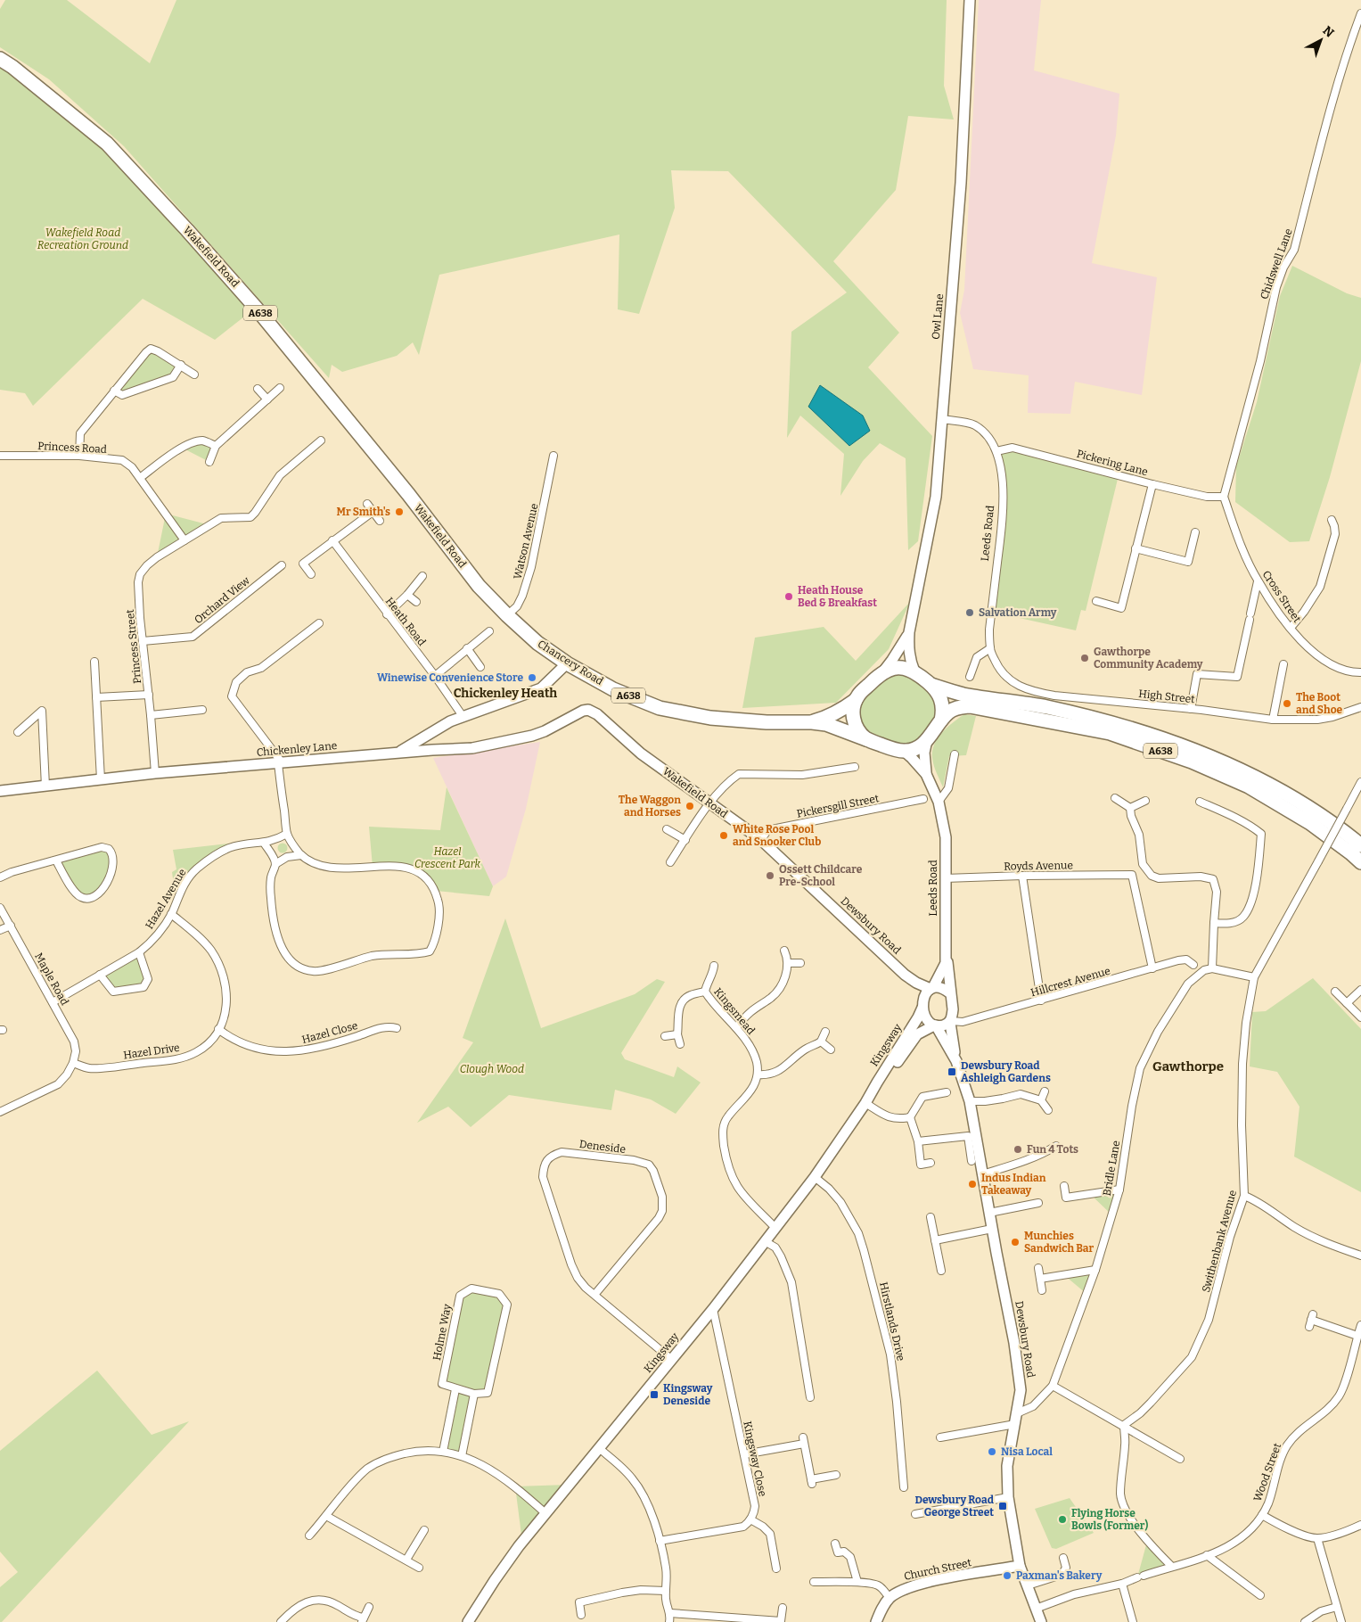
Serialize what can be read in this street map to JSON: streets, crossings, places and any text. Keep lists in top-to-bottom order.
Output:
{
  "streets": {
    "highway": ["Wakefield Road", "A638", "Chancery Road"],
    "street": [
      "Chidswell Lane",
      "Owl Lane",
      "Princess Road",
      "Pickering Lane",
      "Leeds Road",
      "Watson Avenue",
      "Cross Street",
      "Orchard View",
      "Heath Road",
      "Princess Street",
      "High Street",
      "Chickenley Lane",
      "Pickersgill Street",
      "Royds Avenue",
      "Hazel Avenue",
      "Dewsbury Road",
      "Maple Road",
      "Hillcrest Avenue",
      "Kingsmead",
      "Hazel Close",
      "Kingsway",
      "Hazel Drive",
      "Deneside",
      "Bridle Lane",
      "Swithenbank Avenue",
      "Hirstlands Drive",
      "Holme Way",
      "Kingsway Close",
      "Wood Street",
      "Church Street"
    ]
  },
  "crossings": [
    ["Wakefield Road", "Chancery Road"],
    ["Wakefield Road", "Chickenley Lane"],
    ["Wakefield Road", "Pickersgill Street"],
    ["Wakefield Road", "Dewsbury Road"],
    ["Chidswell Lane", "Pickering Lane"],
    ["Chidswell Lane", "Cross Street"],
    ["A638", "Owl Lane"],
    ["A638", "Leeds Road"],
    ["A638", "Chancery Road"],
    ["Owl Lane", "Leeds Road"],
    ["Owl Lane", "Chancery Road"],
    ["Princess Road", "Princess Street"],
    ["Pickering Lane", "Leeds Road"],
    ["Pickering Lane", "Cross Street"],
    ["Leeds Road", "Chancery Road"],
    ["Leeds Road", "High Street"],
    ["Leeds Road", "Royds Avenue"],
    ["Leeds Road", "Dewsbury Road"],
    ["Leeds Road", "Hillcrest Avenue"],
    ["Leeds Road", "Kingsway"],
    ["Watson Avenue", "Chancery Road"],
    ["Orchard View", "Princess Street"],
    ["Princess Street", "Chickenley Lane"],
    ["Pickersgill Street", "Dewsbury Road"],
    ["Royds Avenue", "Hillcrest Avenue"],
    ["Hazel Avenue", "Maple Road"],
    ["Hazel Avenue", "Hazel Drive"],
    ["Dewsbury Road", "Hillcrest Avenue"],
    ["Dewsbury Road", "Kingsway"],
    ["Dewsbury Road", "Bridle Lane"],
    ["Dewsbury Road", "Wood Street"],
    ["Dewsbury Road", "Church Street"],
    ["Maple Road", "Hazel Drive"],
    ["Hillcrest Avenue", "Kingsway"],
    ["Hazel Close", "Hazel Drive"],
    ["Kingsway", "Deneside"],
    ["Kingsway", "Hirstlands Drive"],
    ["Kingsway", "Kingsway Close"]
  ],
  "districts": ["Chickenley Heath", "Gawthorpe"],
  "parks": ["Wakefield Road Recreation Ground", "Hazel Crescent Park", "Clough Wood"],
  "places": {
    "other": [
      "Mr Smith's",
      "Heath House Bed & Breakfast",
      "Salvation Army",
      "Gawthorpe Community Academy",
      "Winewise Convenience Store",
      "The Boot and Shoe",
      "The Waggon and Horses",
      "White Rose Pool and Snooker Club",
      "Ossett Childcare Pre-School",
      "Fun 4 Tots",
      "Indus Indian Takeaway",
      "Munchies Sandwich Bar",
      "Nisa Local",
      "Flying Horse Bowls (Former)",
      "Paxman's Bakery"
    ],
    "transit": ["Dewsbury Road Ashleigh Gardens", "Kingsway Deneside", "Dewsbury Road George Street"]
  },
  "north": "top right"
}
